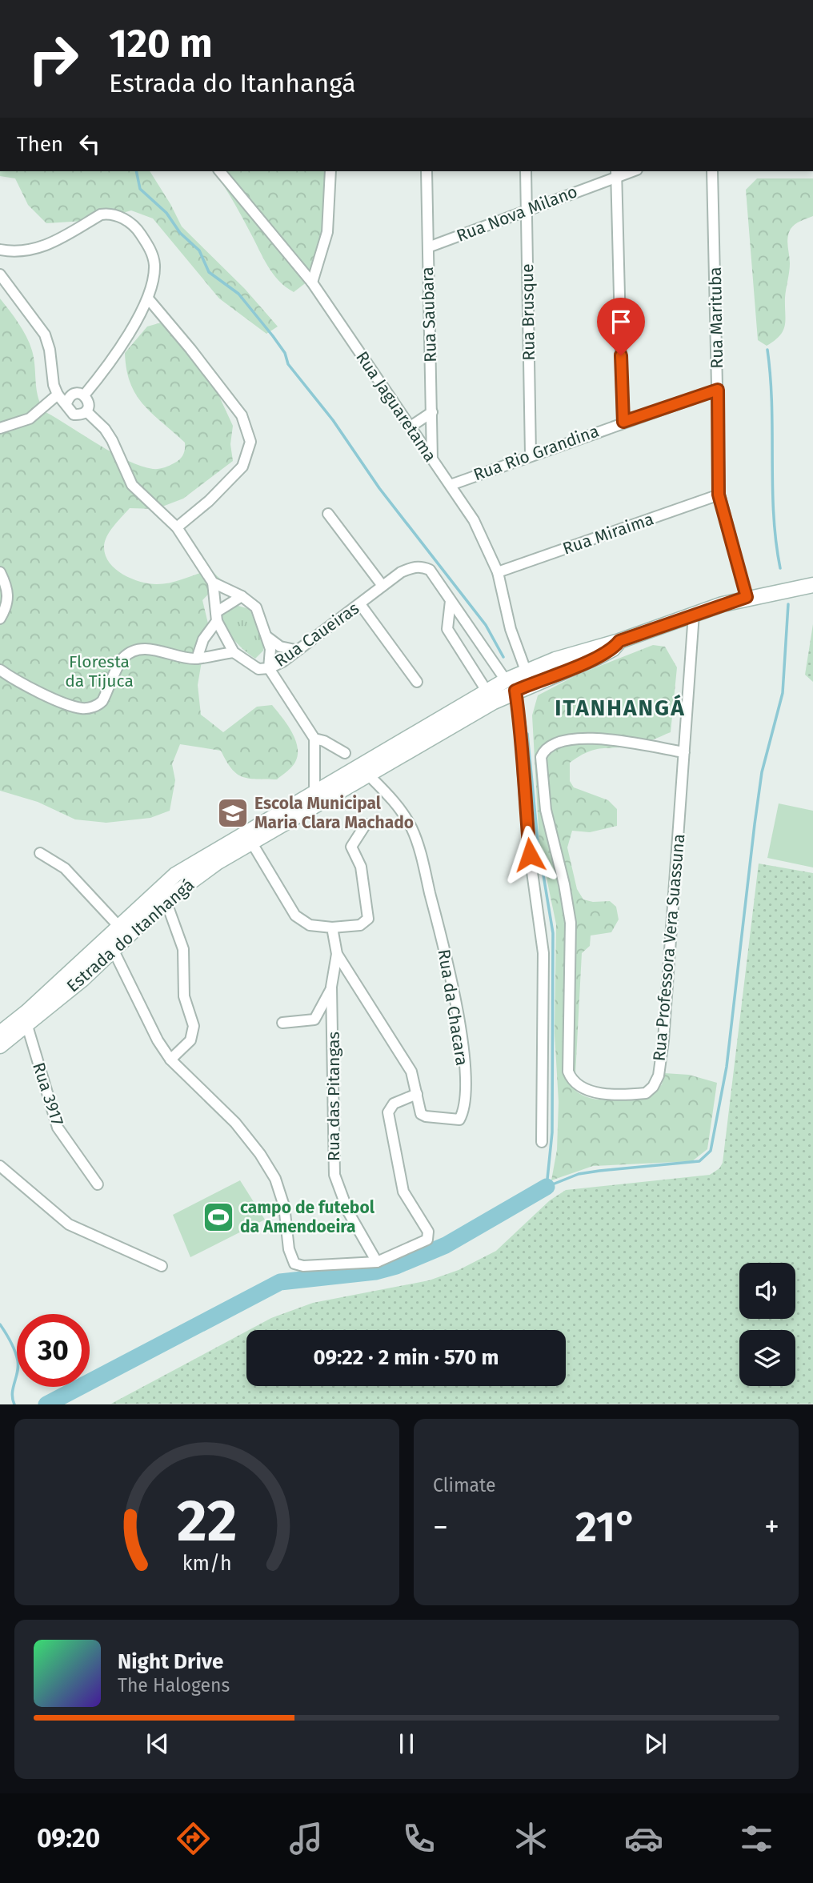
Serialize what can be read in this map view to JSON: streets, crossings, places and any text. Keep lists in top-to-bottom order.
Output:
{
  "streets": {
    "main road": ["Estrada do Itanhangá"],
    "street": [
      "Rua Nova Milano",
      "Rua Brusque",
      "Rua Saubara",
      "Rua Marituba",
      "Rua Jaguaretama",
      "Rua Rio Grandina",
      "Rua Miraima",
      "Rua Caueiras",
      "Rua Professora Vera Suassuna",
      "Rua da Chacara",
      "Rua 3917",
      "Rua das Pitangas"
    ]
  },
  "crossings": [
    ["Rua Nova Milano", "Rua Brusque"],
    ["Rua Nova Milano", "Rua Saubara"],
    ["Rua Brusque", "Rua Rio Grandina"],
    ["Rua Saubara", "Rua Jaguaretama"],
    ["Rua Marituba", "Rua Rio Grandina"],
    ["Rua Marituba", "Rua Miraima"],
    ["Rua Marituba", "Estrada do Itanhangá"],
    ["Rua Jaguaretama", "Rua Rio Grandina"],
    ["Rua Jaguaretama", "Rua Miraima"],
    ["Rua Jaguaretama", "Estrada do Itanhangá"],
    ["Estrada do Itanhangá", "Rua Professora Vera Suassuna"],
    ["Estrada do Itanhangá", "Rua da Chacara"],
    ["Estrada do Itanhangá", "Rua 3917"],
    ["Rua da Chacara", "Rua das Pitangas"]
  ],
  "districts": ["ITANHANGÁ"],
  "parks": ["Floresta da Tijuca"],
  "places": {
    "school or university": ["Escola Municipal Maria Clara Machado"],
    "sports": ["campo de futebol da Amendoeira"]
  },
  "page": {
    "turn": ["120 m", "Estrada do Itanhangá"],
    "then": "Then",
    "limit": "30",
    "trip": "09:22 · 2 min · 570 m",
    "tile": "Climate",
    "heat": ["−", "21°", "+"],
    "song": ["Night Drive", "The Halogens"],
    "tabs": "09:20",
    "gauge": ["22", "km/h"]
  }
}
